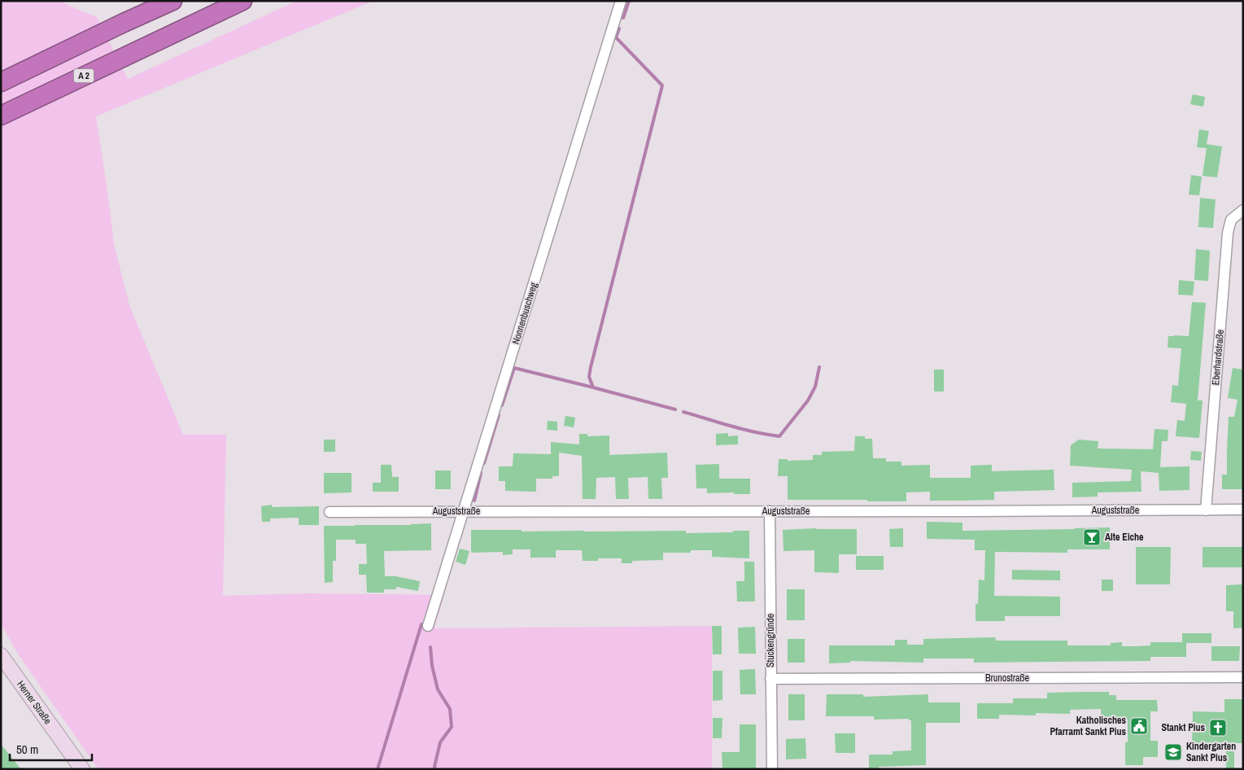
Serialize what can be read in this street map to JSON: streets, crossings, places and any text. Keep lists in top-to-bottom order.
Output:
{
  "streets": {
    "highway": ["A 2"],
    "main road": ["Herner Straße"],
    "street": [
      "Nonnenbuschweg",
      "Eberhardstraße",
      "Auguststraße",
      "Stuckengründe",
      "Brunostraße"
    ]
  },
  "crossings": [
    ["Nonnenbuschweg", "Auguststraße"],
    ["Eberhardstraße", "Auguststraße"],
    ["Auguststraße", "Stuckengründe"],
    ["Stuckengründe", "Brunostraße"]
  ],
  "places": {
    "bar": ["Alte Eiche"],
    "public building": ["Katholisches Pfarramt Sankt Pius"],
    "church": ["Stankt Pius"],
    "school or university": ["Kindergarten Sankt Pius"]
  },
  "scale_bar": "50 m"
}
